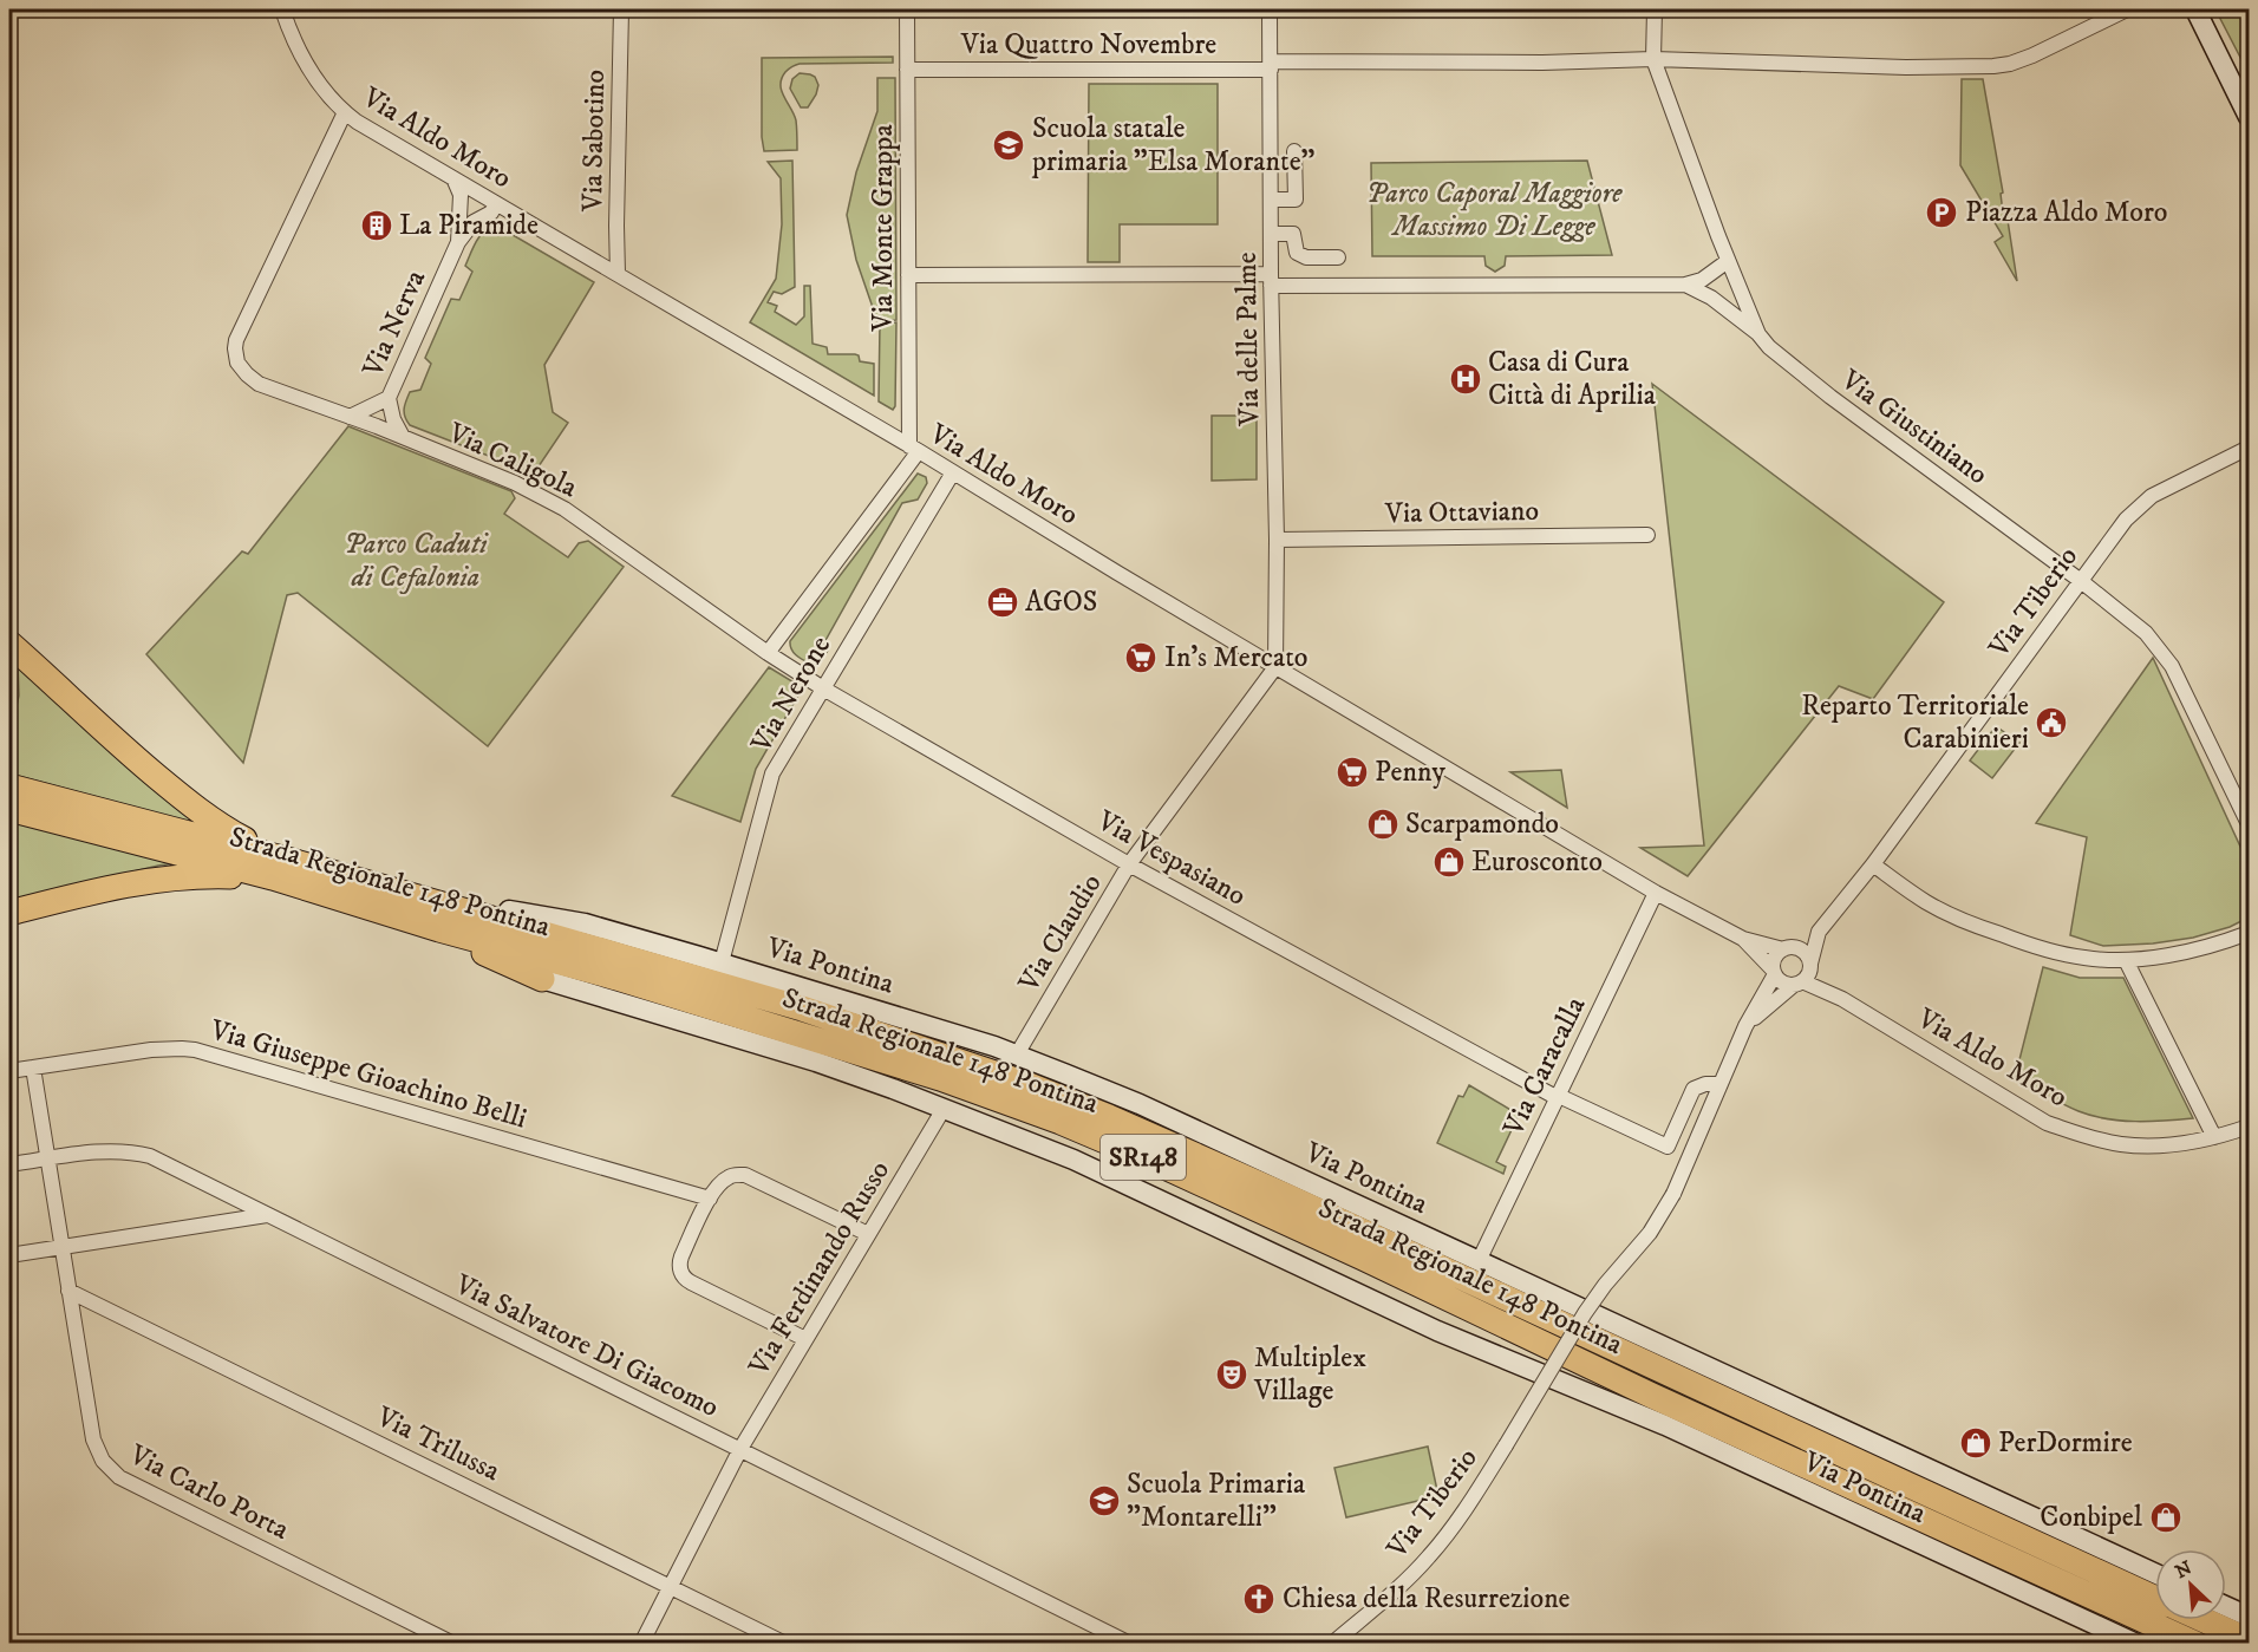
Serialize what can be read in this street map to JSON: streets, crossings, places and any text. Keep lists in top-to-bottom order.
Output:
{
  "streets": {
    "highway": ["Strada Regionale 148 Pontina", "SR148"],
    "street": [
      "Via Quattro Novembre",
      "Via Aldo Moro",
      "Via Sabotino",
      "Via Monte Grappa",
      "Via Nerva",
      "Via delle Palme",
      "Via Giustiniano",
      "Via Caligola",
      "Via Ottaviano",
      "Via Tiberio",
      "Via Nerone",
      "Via Vespasiano",
      "Via Claudio",
      "Via Pontina",
      "Via Caracalla",
      "Via Giuseppe Gioachino Belli",
      "Via Ferdinando Russo",
      "Via Salvatore Di Giacomo",
      "Via Trilussa",
      "Via Carlo Porta"
    ]
  },
  "crossings": [
    ["Via Quattro Novembre", "Via Monte Grappa"],
    ["Via Quattro Novembre", "Via delle Palme"],
    ["Via Quattro Novembre", "Via Giustiniano"],
    ["Via Aldo Moro", "Via Sabotino"],
    ["Via Aldo Moro", "Via Monte Grappa"],
    ["Via Aldo Moro", "Via Nerva"],
    ["Via Aldo Moro", "Via delle Palme"],
    ["Via Aldo Moro", "Via Caligola"],
    ["Via Aldo Moro", "Via Tiberio"],
    ["Via Aldo Moro", "Via Nerone"],
    ["Via Aldo Moro", "Via Claudio"],
    ["Via Aldo Moro", "Via Caracalla"],
    ["Via Nerva", "Via Caligola"],
    ["Via delle Palme", "Via Ottaviano"],
    ["Via delle Palme", "Via Claudio"],
    ["Via Giustiniano", "Via Tiberio"],
    ["Via Caligola", "Via Vespasiano"],
    ["Via Tiberio", "Via Vespasiano"],
    ["Via Nerone", "Via Vespasiano"],
    ["Via Nerone", "Via Pontina"],
    ["Via Vespasiano", "Via Claudio"],
    ["Via Vespasiano", "Via Caracalla"],
    ["Via Claudio", "Via Pontina"],
    ["Via Pontina", "Via Caracalla"],
    ["Via Pontina", "Via Ferdinando Russo"],
    ["Via Giuseppe Gioachino Belli", "Via Carlo Porta"],
    ["Via Ferdinando Russo", "Via Salvatore Di Giacomo"],
    ["Via Ferdinando Russo", "Via Trilussa"],
    ["Via Salvatore Di Giacomo", "Via Carlo Porta"],
    ["Via Trilussa", "Via Carlo Porta"]
  ],
  "parks": ["Parco Caporal Maggiore Massimo Di Legge", "Parco Caduti di Cefalonia"],
  "places": {
    "school or university": ["Scuola statale primaria \"Elsa Morante\"", "Scuola Primaria \"Montarelli\""],
    "parking": ["Piazza Aldo Moro"],
    "building": ["La Piramide"],
    "hospital": ["Casa di Cura Città di Aprilia"],
    "office": ["AGOS"],
    "supermarket": ["In's Mercato", "Penny"],
    "public building": ["Reparto Territoriale Carabinieri"],
    "shop": [
      "Scarpamondo",
      "Eurosconto",
      "PerDormire",
      "Conbipel"
    ],
    "theatre": ["Multiplex Village"],
    "church": ["Chiesa della Resurrezione"]
  },
  "north": "top left"
}
